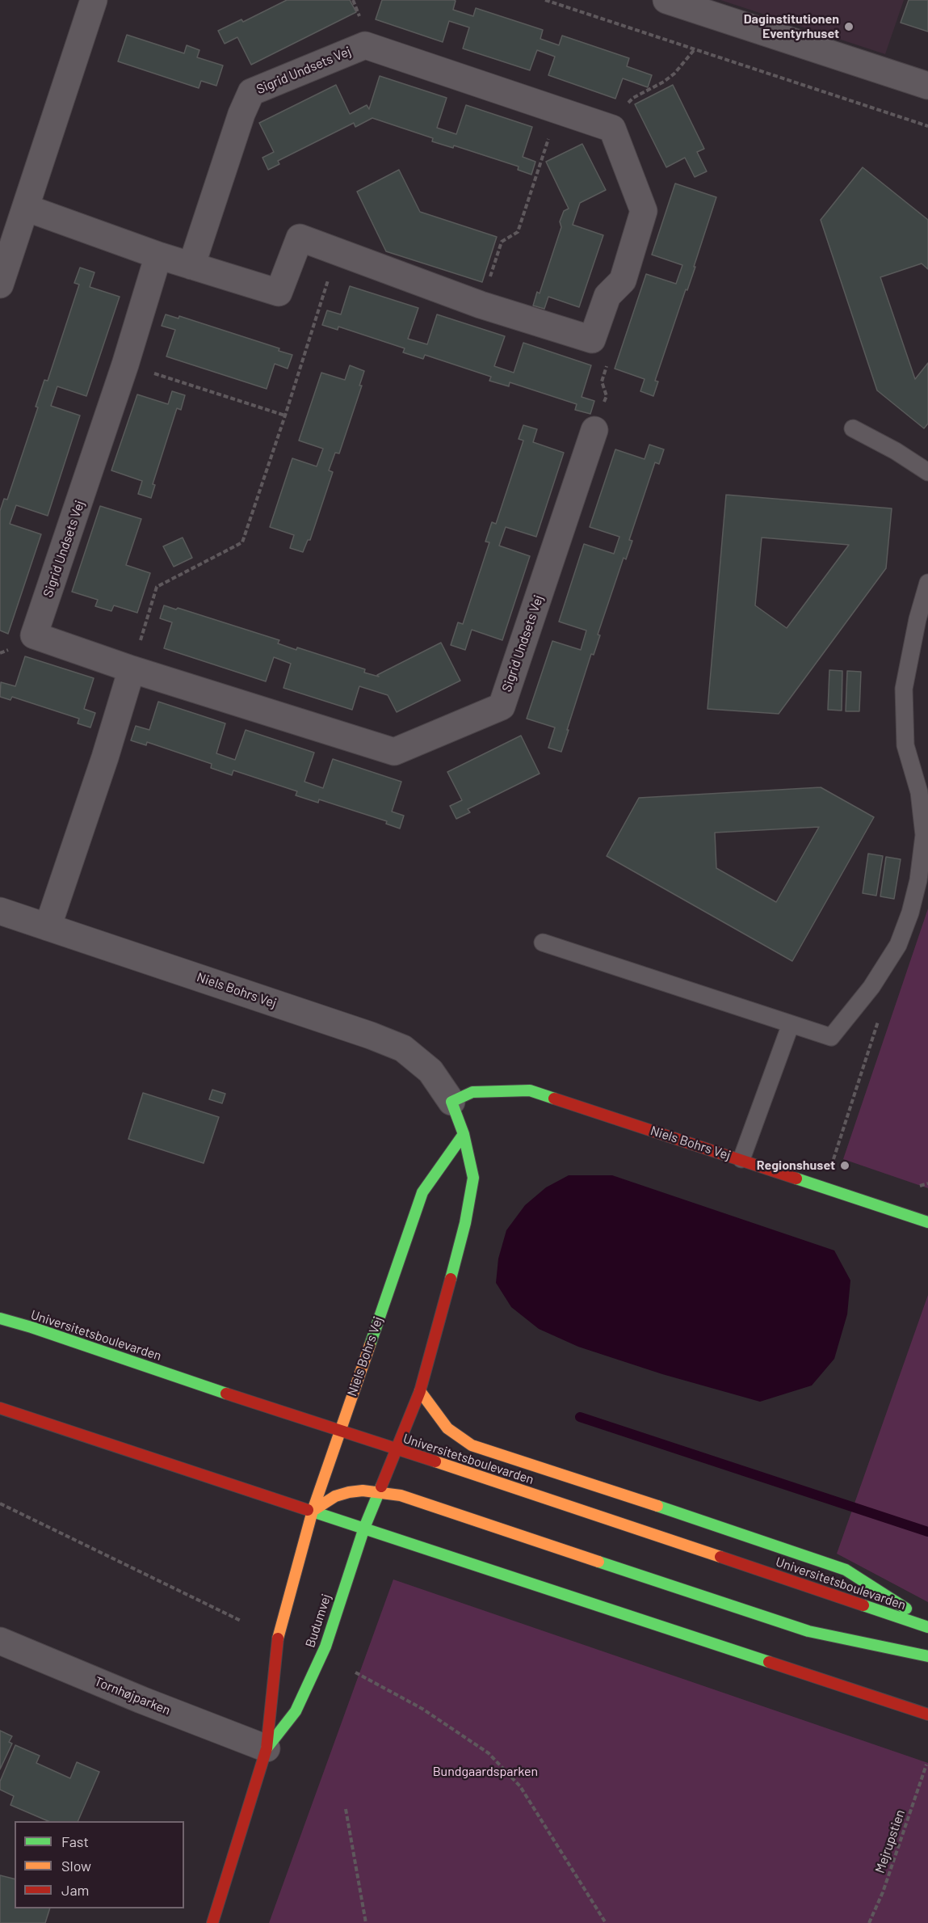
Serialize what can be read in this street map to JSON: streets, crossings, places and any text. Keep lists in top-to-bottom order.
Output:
{
  "streets": {
    "main road": ["Niels Bohrs Vej", "Universitetsboulevarden", "Budumvej"],
    "street": ["Sigrid Undsets Vej", "Tornhøjparken"],
    "path": ["Mejrupstien"]
  },
  "crossings": [
    ["Niels Bohrs Vej", "Universitetsboulevarden"],
    ["Niels Bohrs Vej", "Budumvej"],
    ["Budumvej", "Tornhøjparken"]
  ],
  "parks": ["Bundgaardsparken"],
  "places": ["Daginstitutionen Eventyrhuset", "Regionshuset"],
  "legend": ["Fast", "Slow", "Jam"]
}
